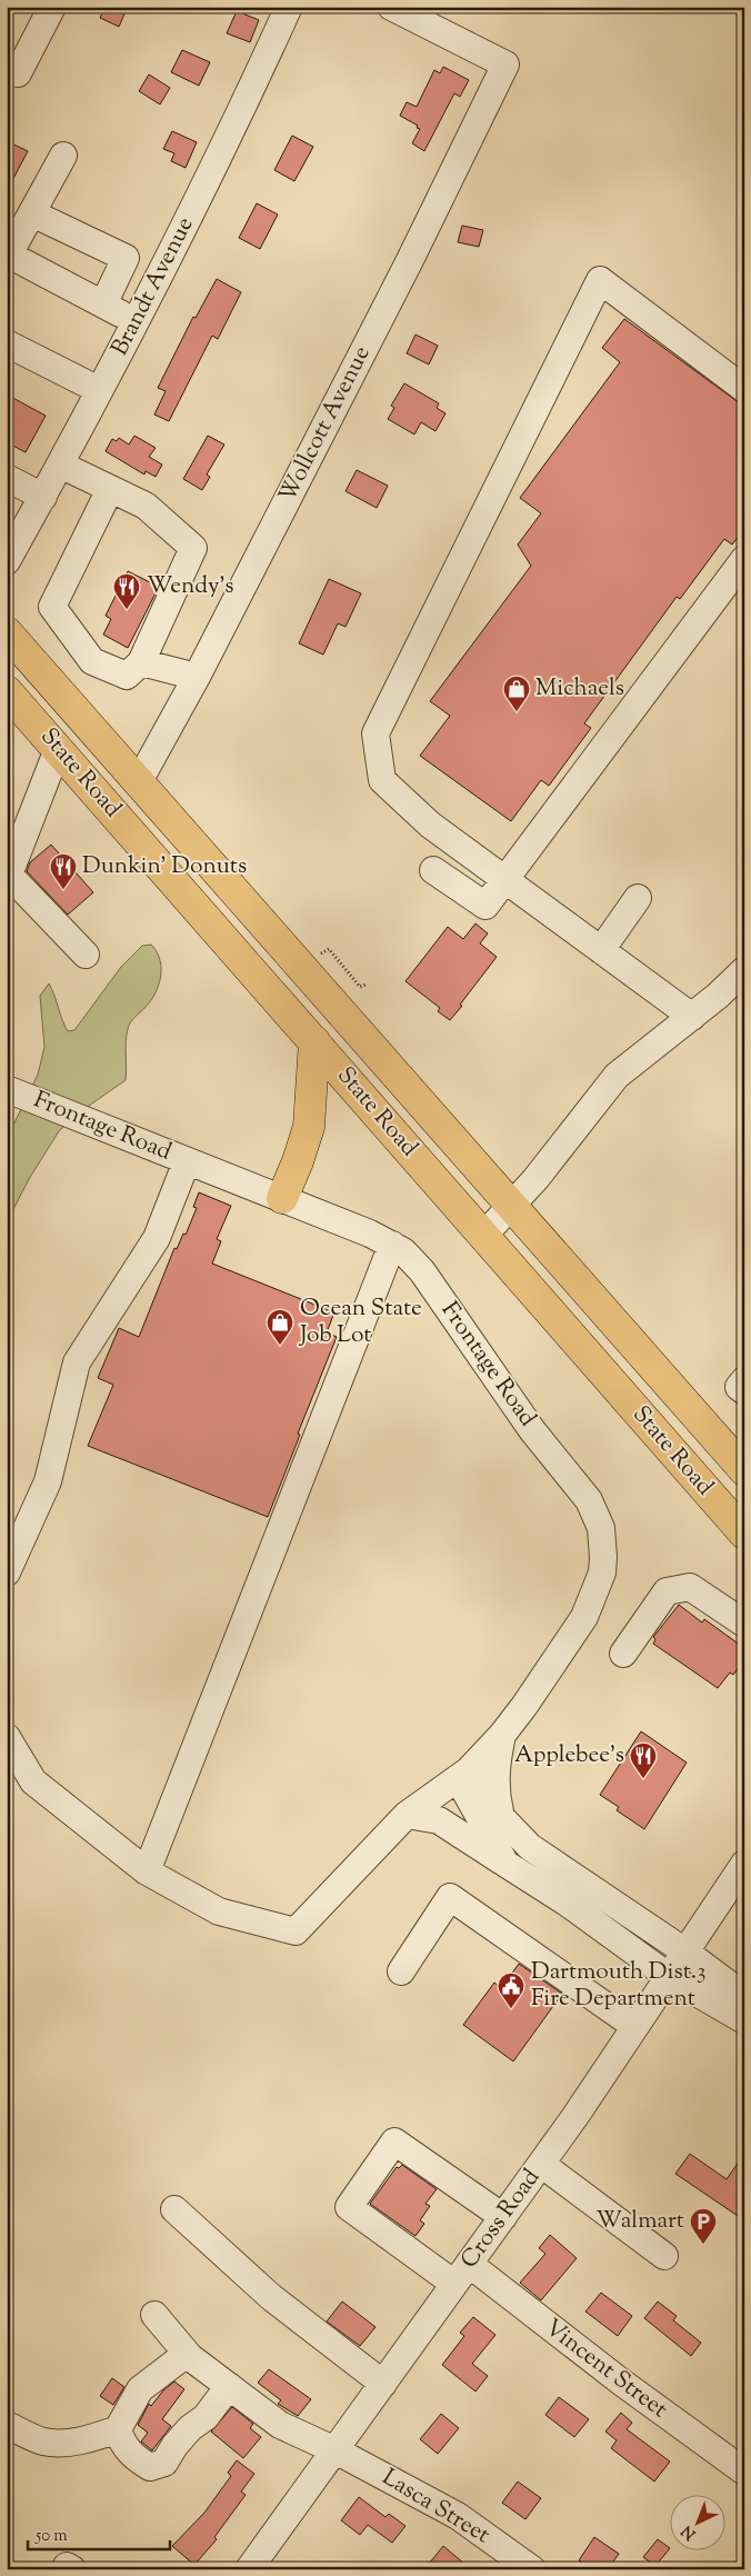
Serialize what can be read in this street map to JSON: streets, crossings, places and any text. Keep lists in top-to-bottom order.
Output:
{
  "streets": {
    "main road": ["State Road"],
    "street": [
      "Brandt Avenue",
      "Wollcott Avenue",
      "Frontage Road",
      "Cross Road",
      "Vincent Street",
      "Lasca Street"
    ]
  },
  "crossings": [
    ["Wollcott Avenue", "State Road"],
    ["Cross Road", "Vincent Street"],
    ["Cross Road", "Lasca Street"]
  ],
  "places": {
    "restaurant": ["Wendy's", "Dunkin' Donuts", "Applebee's"],
    "shop": ["Michaels", "Ocean State Job Lot"],
    "public building": ["Dartmouth Dist.3 Fire Department"],
    "parking": ["Walmart"]
  },
  "scale_bar": "50 m",
  "north": "bottom left"
}
